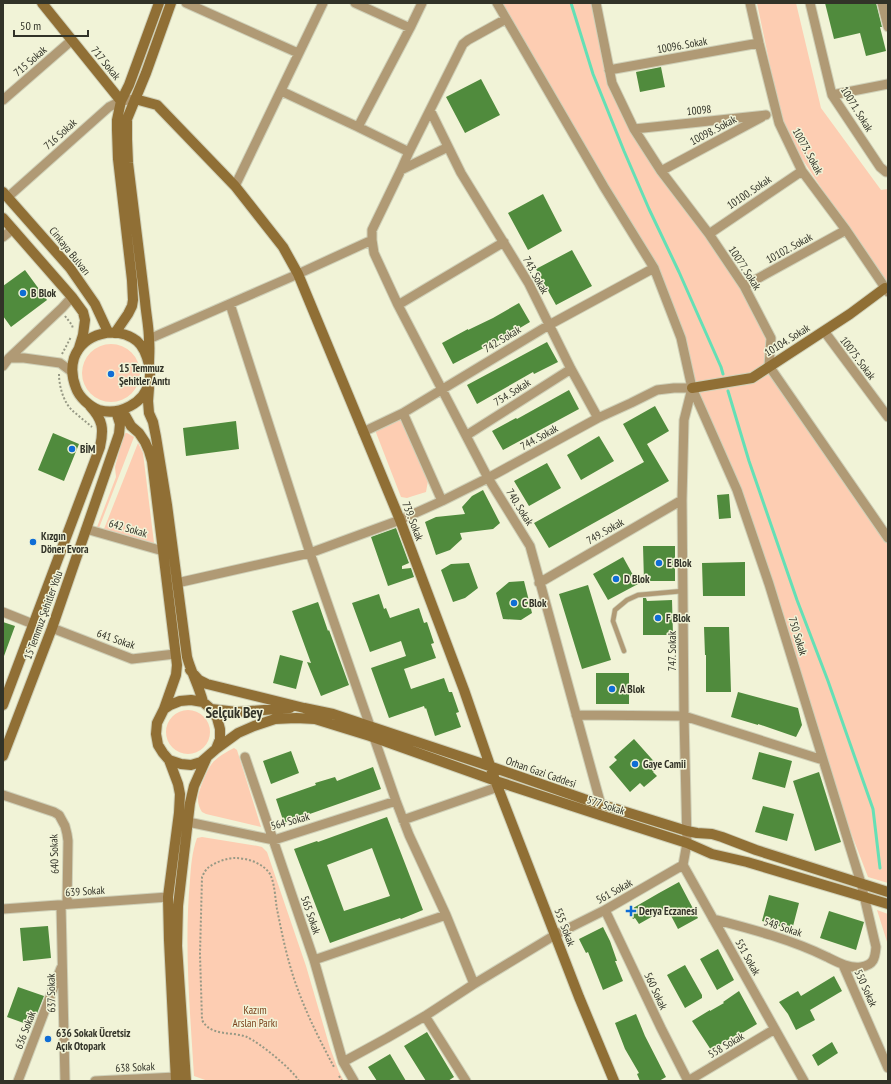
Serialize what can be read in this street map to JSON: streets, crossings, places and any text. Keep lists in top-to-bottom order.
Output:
{
  "streets": {
    "street": [
      "10096. Sokak",
      "715 Sokak",
      "717 Sokak",
      "10071. Sokak",
      "10098",
      "10098. Sokak",
      "716 Sokak",
      "10073. Sokak",
      "10100. Sokak",
      "10102. Sokak",
      "Cinkaya Bulvarı",
      "10077. Sokak",
      "743. Sokak",
      "742. Sokak",
      "10104. Sokak",
      "10075. Sokak",
      "754. Sokak",
      "744. Sokak",
      "740. Sokak",
      "739. Sokak",
      "642 Sokak",
      "749. Sokak",
      "15 Temmuz Şehitler Yolu",
      "750 Sokak",
      "641 Sokak",
      "747. Sokak",
      "Orhan Gazi Caddesi",
      "577 Sokak",
      "564 Sokak",
      "640 Sokak",
      "639 Sokak",
      "561 Sokak",
      "565 Sokak",
      "555 Sokak",
      "548 Sokak",
      "551 Sokak",
      "550 Sokak",
      "560 Sokak",
      "637 Sokak",
      "636 Sokak",
      "558 Sokak",
      "638 Sokak"
    ]
  },
  "crossings": [
    ["10096. Sokak", "10073. Sokak"],
    ["10096. Sokak", "10077. Sokak"],
    ["715 Sokak", "717 Sokak"],
    ["717 Sokak", "716 Sokak"],
    ["10098", "10098. Sokak"],
    ["10098", "10077. Sokak"],
    ["10098. Sokak", "10073. Sokak"],
    ["10098. Sokak", "10077. Sokak"],
    ["716 Sokak", "Cinkaya Bulvarı"],
    ["716 Sokak", "739. Sokak"],
    ["10073. Sokak", "10100. Sokak"],
    ["10073. Sokak", "10102. Sokak"],
    ["10073. Sokak", "10104. Sokak"],
    ["10100. Sokak", "10077. Sokak"],
    ["10102. Sokak", "10077. Sokak"],
    ["Cinkaya Bulvarı", "15 Temmuz Şehitler Yolu"],
    ["10077. Sokak", "10104. Sokak"],
    ["743. Sokak", "742. Sokak"],
    ["743. Sokak", "754. Sokak"],
    ["743. Sokak", "744. Sokak"],
    ["742. Sokak", "740. Sokak"],
    ["742. Sokak", "739. Sokak"],
    ["742. Sokak", "750 Sokak"],
    ["10104. Sokak", "10075. Sokak"],
    ["10104. Sokak", "744. Sokak"],
    ["10104. Sokak", "750 Sokak"],
    ["10104. Sokak", "747. Sokak"],
    ["754. Sokak", "740. Sokak"],
    ["744. Sokak", "740. Sokak"],
    ["744. Sokak", "739. Sokak"],
    ["744. Sokak", "750 Sokak"],
    ["744. Sokak", "747. Sokak"],
    ["740. Sokak", "749. Sokak"],
    ["740. Sokak", "Orhan Gazi Caddesi"],
    ["739. Sokak", "Orhan Gazi Caddesi"],
    ["739. Sokak", "577 Sokak"],
    ["739. Sokak", "555 Sokak"],
    ["642 Sokak", "15 Temmuz Şehitler Yolu"],
    ["749. Sokak", "747. Sokak"],
    ["15 Temmuz Şehitler Yolu", "641 Sokak"],
    ["750 Sokak", "747. Sokak"],
    ["750 Sokak", "Orhan Gazi Caddesi"],
    ["750 Sokak", "577 Sokak"],
    ["750 Sokak", "550 Sokak"],
    ["747. Sokak", "Orhan Gazi Caddesi"],
    ["747. Sokak", "577 Sokak"],
    ["577 Sokak", "555 Sokak"],
    ["577 Sokak", "550 Sokak"],
    ["564 Sokak", "565 Sokak"],
    ["640 Sokak", "639 Sokak"],
    ["640 Sokak", "637 Sokak"],
    ["639 Sokak", "637 Sokak"],
    ["561 Sokak", "565 Sokak"],
    ["561 Sokak", "555 Sokak"],
    ["561 Sokak", "551 Sokak"],
    ["561 Sokak", "560 Sokak"],
    ["548 Sokak", "551 Sokak"],
    ["548 Sokak", "550 Sokak"],
    ["551 Sokak", "558 Sokak"],
    ["560 Sokak", "558 Sokak"],
    ["637 Sokak", "636 Sokak"]
  ],
  "districts": ["Selçuk Bey"],
  "parks": ["Kazım Arslan Parkı"],
  "places": {
    "other": [
      "B Blok",
      "15 Temmuz Şehitler Anıtı",
      "BİM",
      "Kızgın Döner Evora",
      "E Blok",
      "D Blok",
      "C Blok",
      "F Blok",
      "A Blok",
      "Gaye Camii",
      "636 Sokak Ücretsiz Açık Otopark"
    ],
    "health": ["Derya Eczanesi"]
  },
  "scale_bar": "50 m"
}
